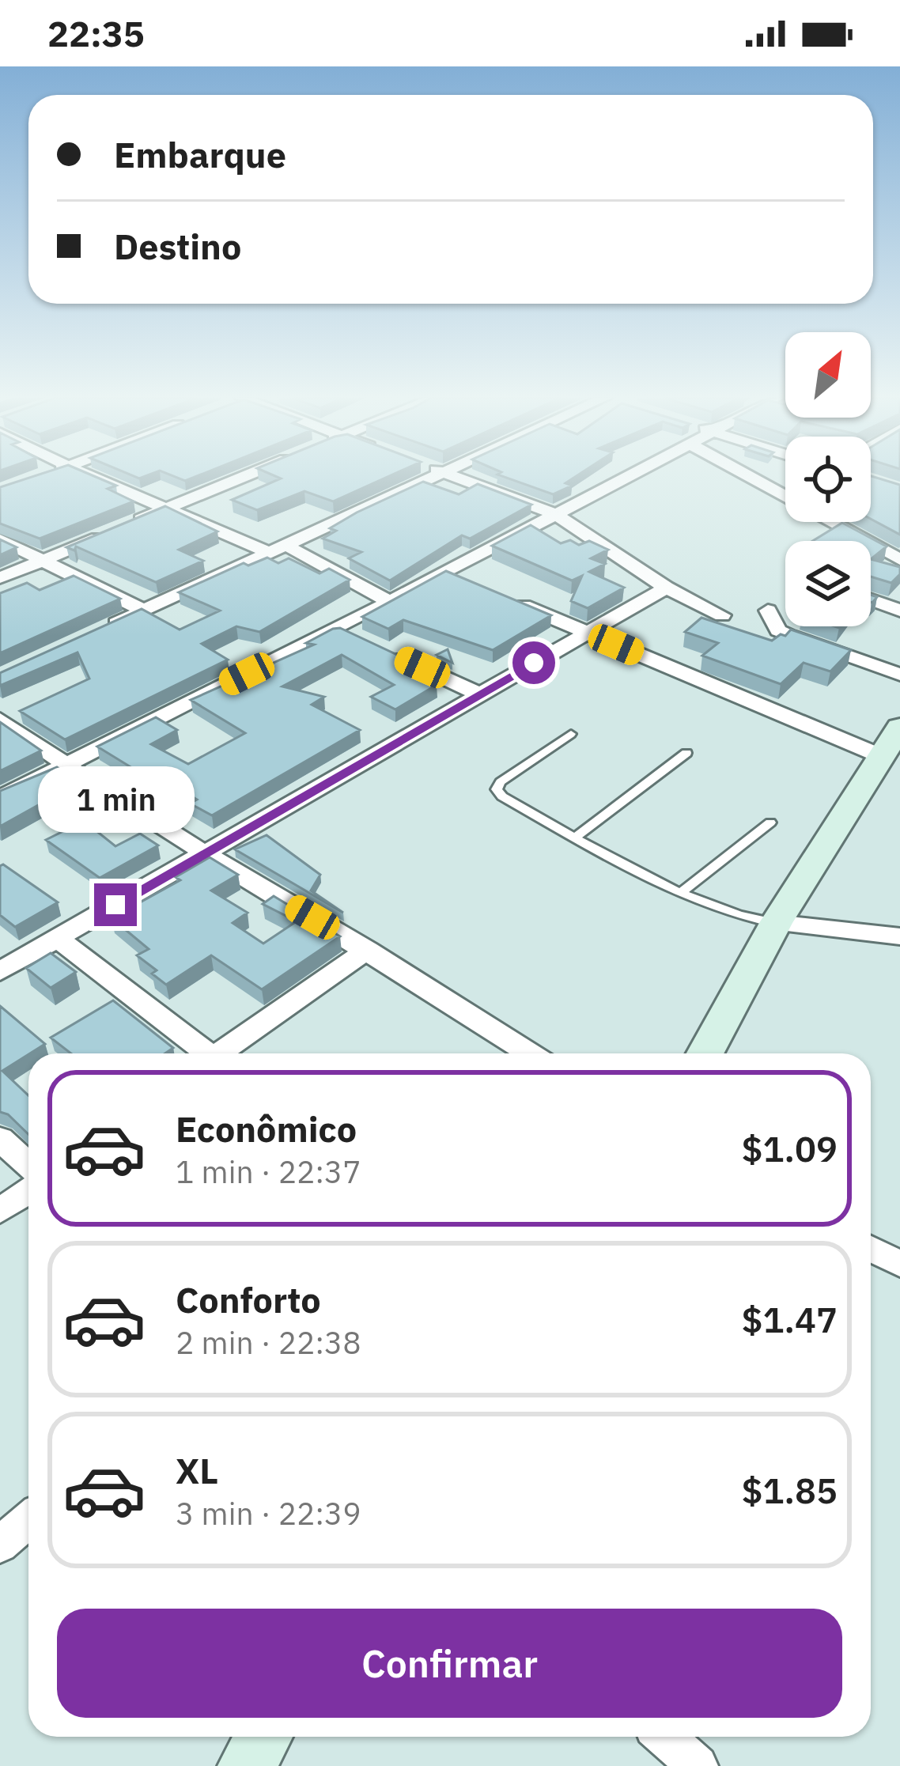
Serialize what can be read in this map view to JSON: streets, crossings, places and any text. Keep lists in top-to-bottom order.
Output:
{
  "north": "top right",
  "page": {
    "status": "22:35",
    "banner": ["Embarque", "Destino"],
    "bubble": "1 min",
    "list": [
      {
        "name": "Econômico",
        "note": "1 min · 22:37",
        "value": "$1.09"
      },
      {
        "name": "Conforto",
        "note": "2 min · 22:38",
        "value": "$1.47"
      },
      {
        "name": "XL",
        "note": "3 min · 22:39",
        "value": "$1.85"
      }
    ],
    "buttons": "Confirmar"
  }
}
